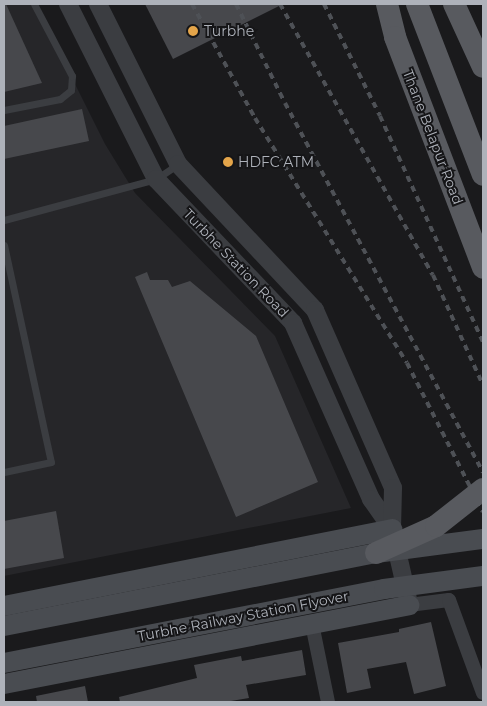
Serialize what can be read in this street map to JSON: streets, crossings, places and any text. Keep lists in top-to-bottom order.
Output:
{
  "streets": {
    "main road": ["Thane Belapur Road", "Turbhe Railway Station Flyover"],
    "street": ["Turbhe Station Road"]
  },
  "places": ["Turbhe", "HDFC ATM"]
}
